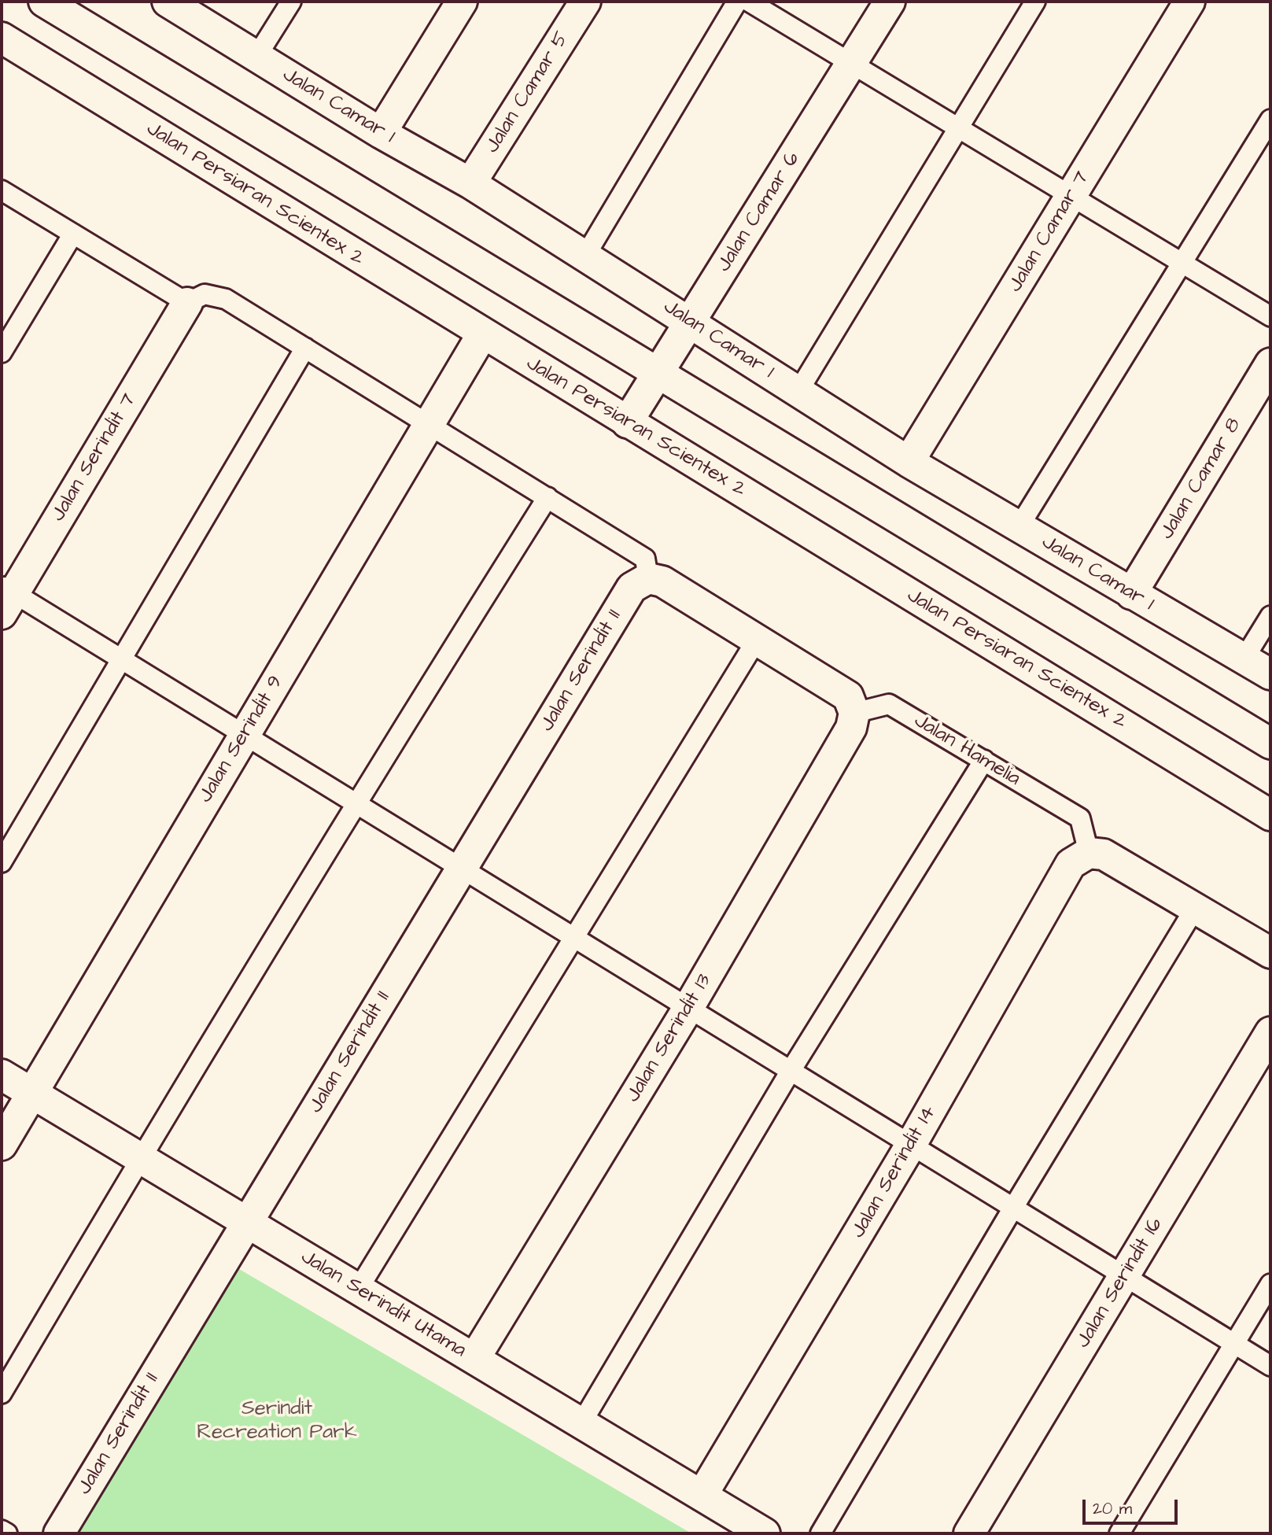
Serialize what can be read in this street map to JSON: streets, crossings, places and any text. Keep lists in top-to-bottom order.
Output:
{
  "streets": {
    "street": [
      "Jalan Camar 5",
      "Jalan Camar 1",
      "Jalan Persiaran Scientex 2",
      "Jalan Camar 6",
      "Jalan Camar 7",
      "Jalan Serindit 7",
      "Jalan Camar 8",
      "Jalan Serindit 11",
      "Jalan Serindit 9",
      "Jalan Serindit 13",
      "Jalan Serindit 14",
      "Jalan Serindit 16",
      "Jalan Serindit Utama"
    ],
    "lane": ["Jalan Hamelia"]
  },
  "crossings": [
    ["Jalan Camar 5", "Jalan Camar 1"],
    ["Jalan Camar 1", "Jalan Camar 6"],
    ["Jalan Camar 1", "Jalan Camar 7"],
    ["Jalan Camar 1", "Jalan Camar 8"],
    ["Jalan Persiaran Scientex 2", "Jalan Camar 6"],
    ["Jalan Persiaran Scientex 2", "Jalan Serindit 9"],
    ["Jalan Serindit 11", "Jalan Serindit Utama"],
    ["Jalan Serindit 9", "Jalan Serindit Utama"],
    ["Jalan Hamelia", "Jalan Serindit 13"],
    ["Jalan Hamelia", "Jalan Serindit 14"],
    ["Jalan Serindit 13", "Jalan Serindit Utama"],
    ["Jalan Serindit 14", "Jalan Serindit Utama"]
  ],
  "parks": ["Serindit Recreation Park"],
  "scale_bar": "20 m"
}
